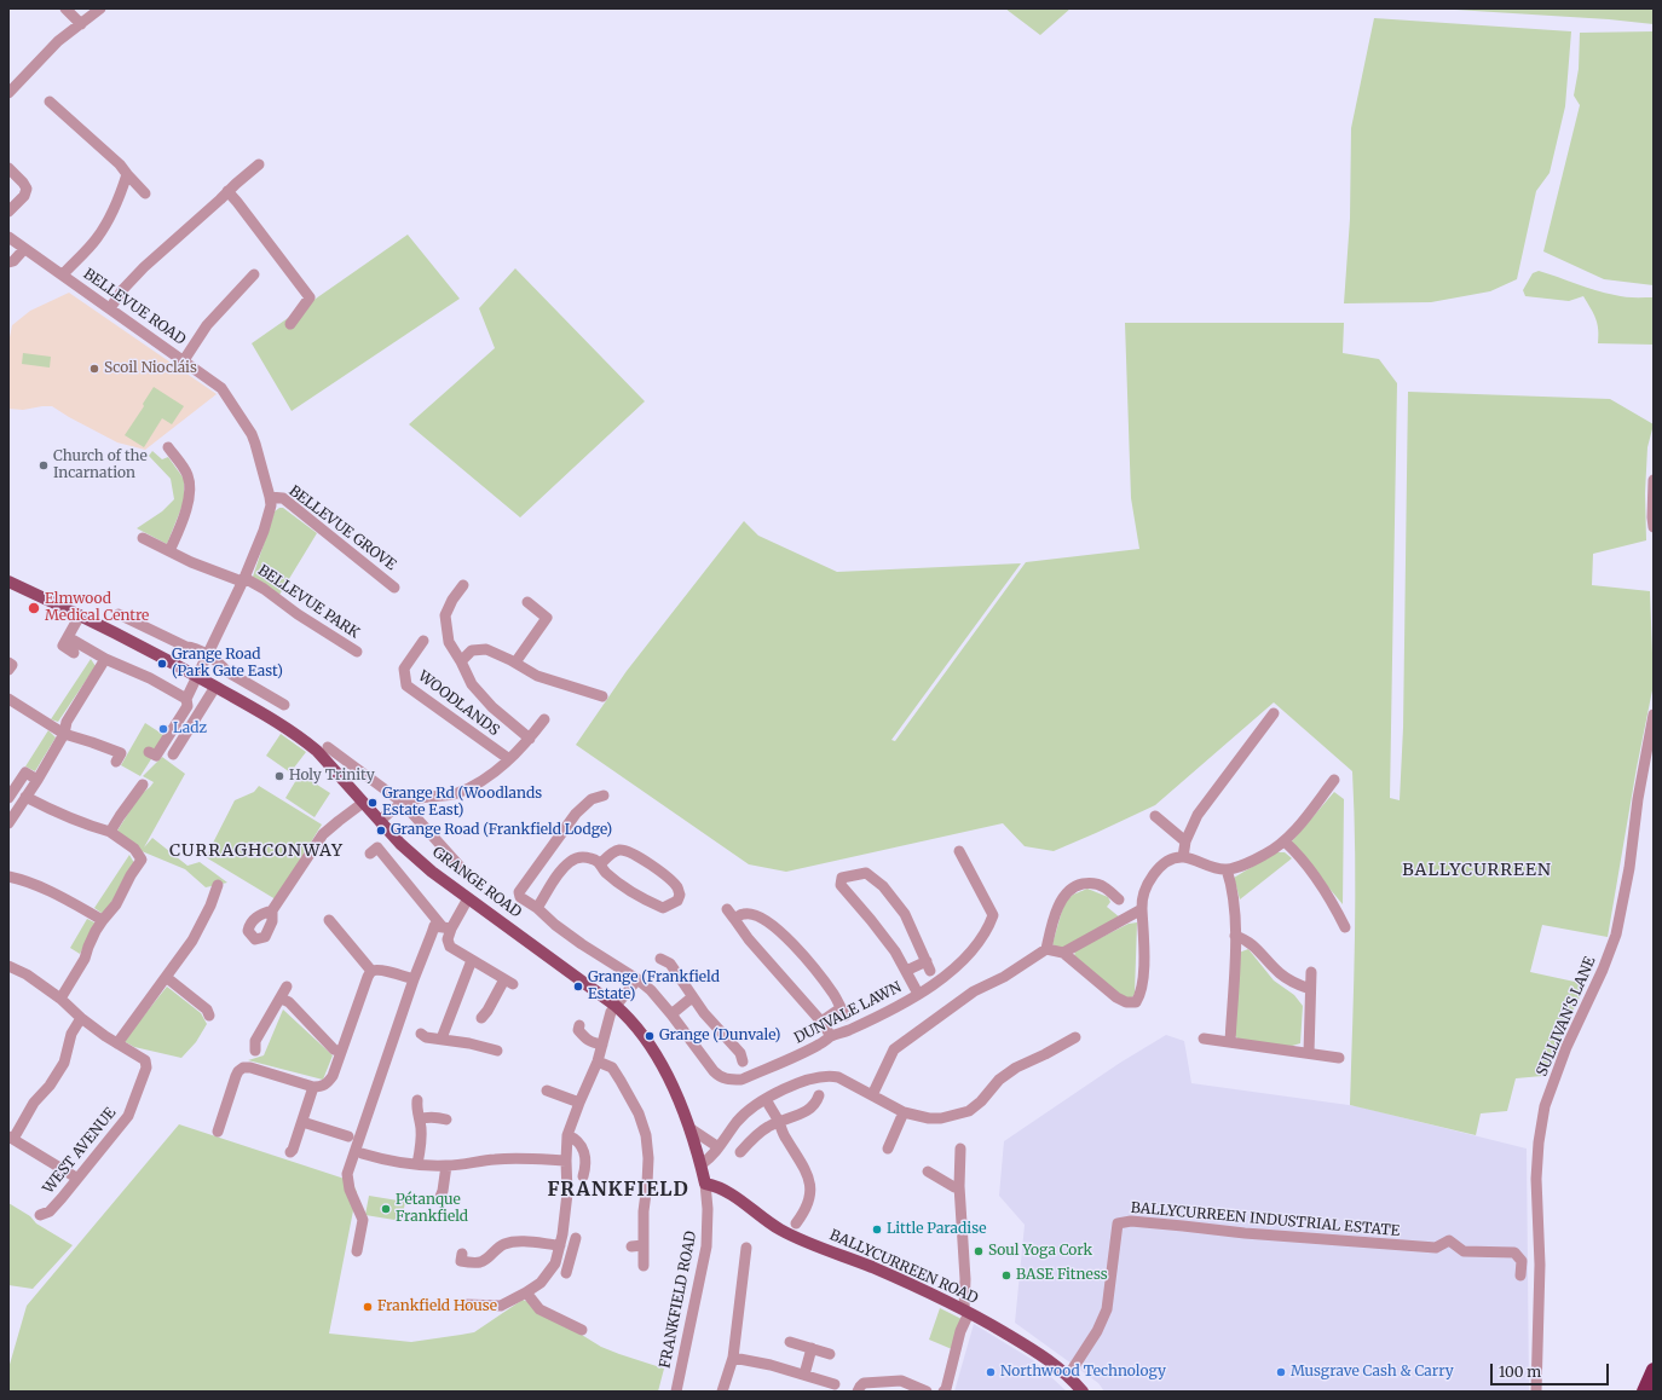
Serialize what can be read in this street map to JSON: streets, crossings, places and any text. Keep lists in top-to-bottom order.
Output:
{
  "streets": {
    "main road": ["GRANGE ROAD", "BALLYCURREEN ROAD"],
    "street": [
      "BELLEVUE ROAD",
      "BELLEVUE GROVE",
      "BELLEVUE PARK",
      "WOODLANDS",
      "DUNVALE LAWN",
      "SULLIVAN'S LANE",
      "WEST AVENUE",
      "BALLYCURREEN INDUSTRIAL ESTATE",
      "FRANKFIELD ROAD"
    ]
  },
  "crossings": [
    ["BELLEVUE ROAD", "BELLEVUE GROVE"],
    ["BELLEVUE ROAD", "BELLEVUE PARK"],
    ["BELLEVUE ROAD", "GRANGE ROAD"],
    ["GRANGE ROAD", "BALLYCURREEN ROAD"],
    ["GRANGE ROAD", "FRANKFIELD ROAD"],
    ["BALLYCURREEN INDUSTRIAL ESTATE", "BALLYCURREEN ROAD"],
    ["BALLYCURREEN ROAD", "FRANKFIELD ROAD"]
  ],
  "districts": ["CURRAGHCONWAY", "BALLYCURREEN", "FRANKFIELD"],
  "places": [
    "Scoil Niocláis",
    "Church of the Incarnation",
    "Elmwood Medical Centre",
    "Grange Road (Park Gate East)",
    "Ladz",
    "Holy Trinity",
    "Grange Rd (Woodlands Estate East)",
    "Grange Road (Frankfield Lodge)",
    "Grange (Frankfield Estate)",
    "Grange (Dunvale)",
    "Pétanque Frankfield",
    "Little Paradise",
    "Soul Yoga Cork",
    "BASE Fitness",
    "Frankfield House",
    "Northwood Technology",
    "Musgrave Cash & Carry"
  ],
  "scale_bar": "100 m"
}
